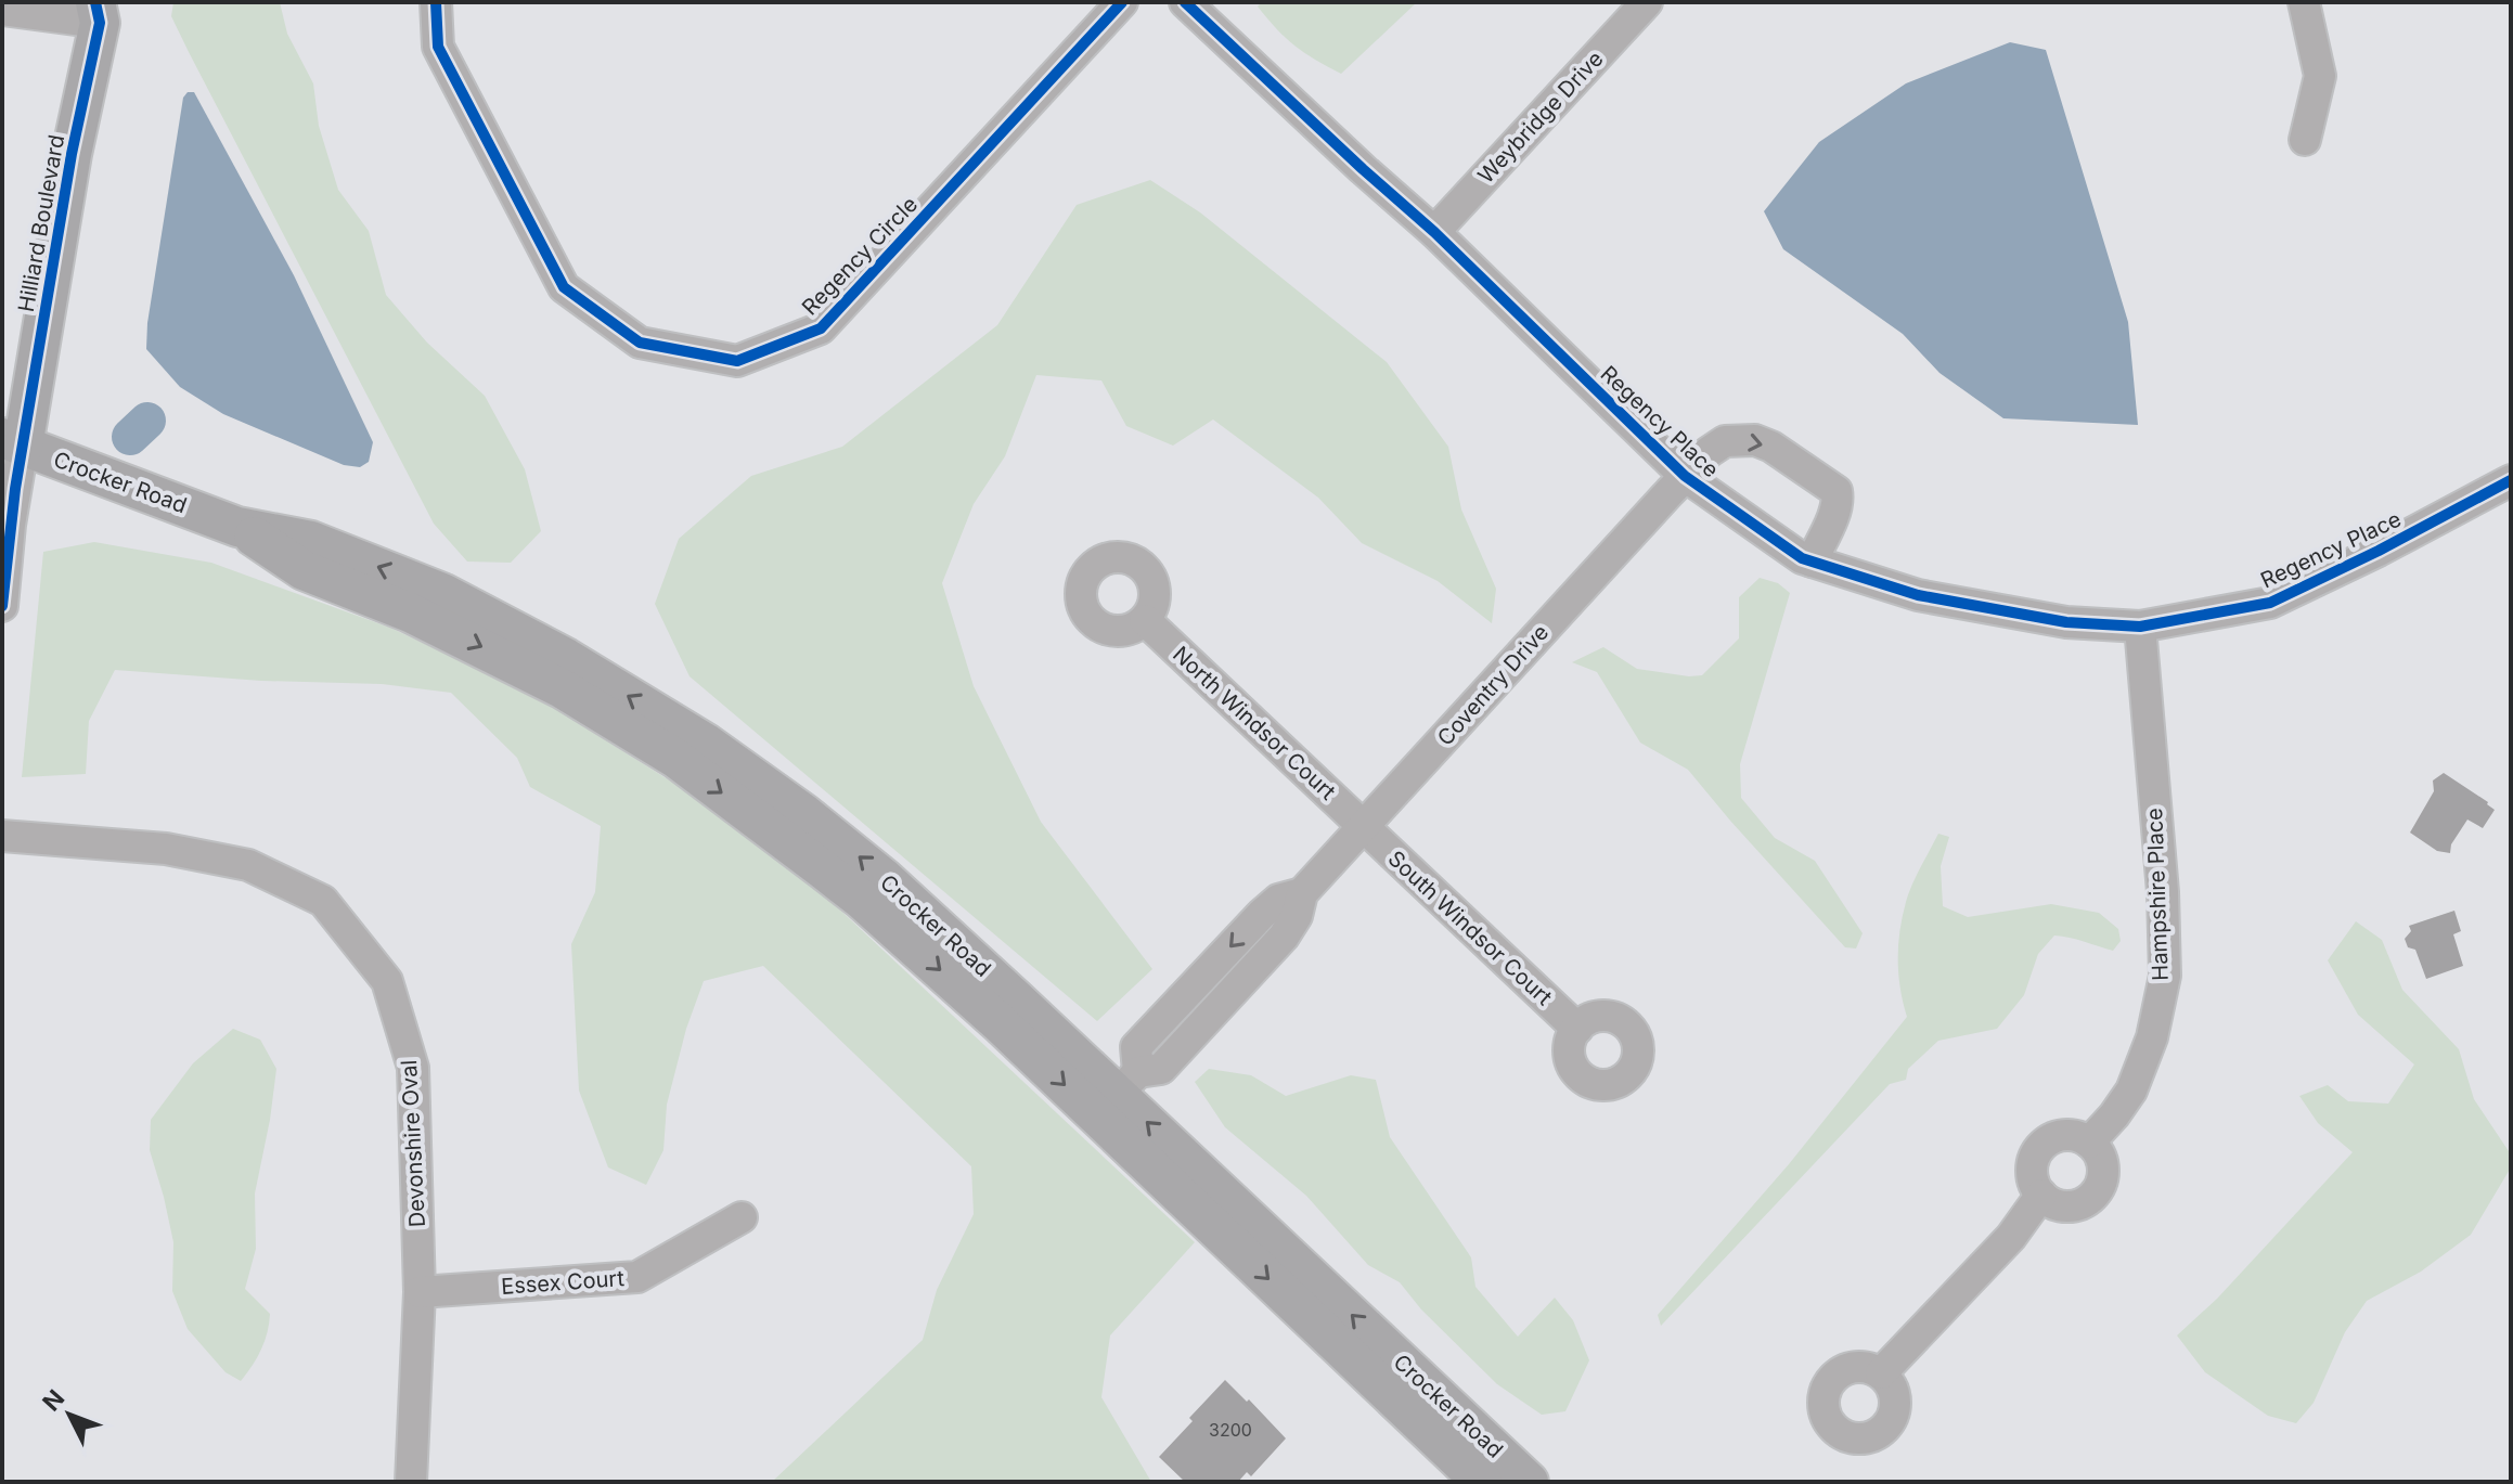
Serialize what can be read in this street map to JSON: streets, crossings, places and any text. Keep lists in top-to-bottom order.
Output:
{
  "streets": {
    "main road": ["Hilliard Boulevard", "Crocker Road"],
    "street": [
      "Weybridge Drive",
      "Regency Circle",
      "Regency Place",
      "Coventry Drive",
      "North Windsor Court",
      "Hampshire Place",
      "South Windsor Court",
      "Devonshire Oval",
      "Essex Court"
    ]
  },
  "crossings": [
    ["Weybridge Drive", "Regency Place"],
    ["Hilliard Boulevard", "Crocker Road"],
    ["Regency Place", "Coventry Drive"],
    ["Regency Place", "Hampshire Place"],
    ["Crocker Road", "Coventry Drive"],
    ["Coventry Drive", "North Windsor Court"],
    ["Coventry Drive", "South Windsor Court"],
    ["North Windsor Court", "South Windsor Court"],
    ["Devonshire Oval", "Essex Court"]
  ],
  "house_numbers": ["3200"],
  "north": "top left"
}
